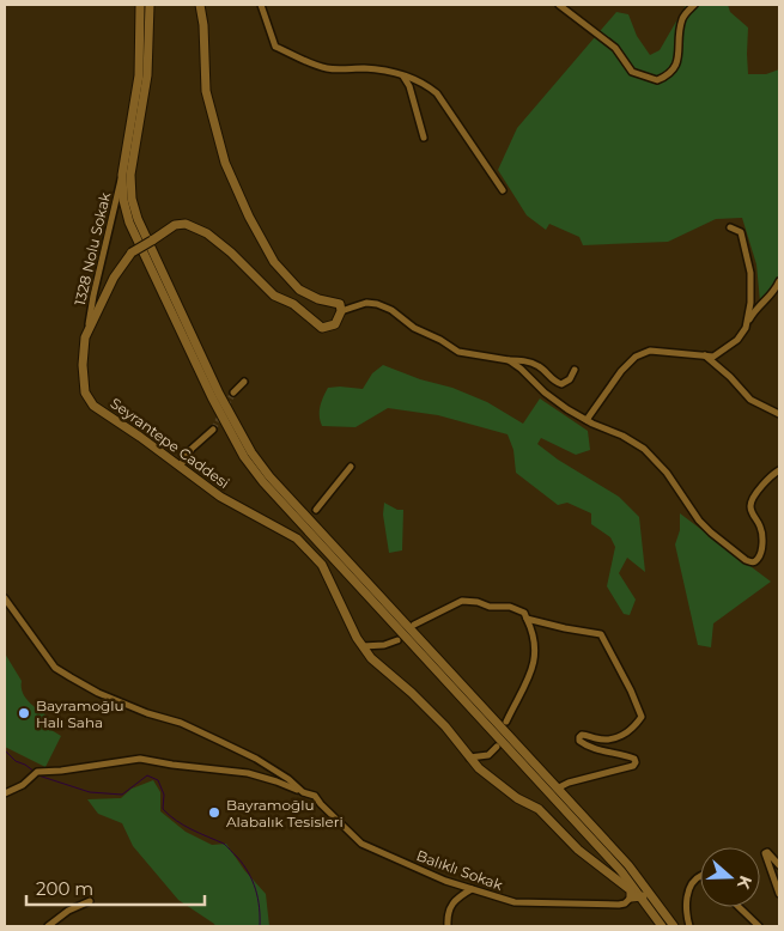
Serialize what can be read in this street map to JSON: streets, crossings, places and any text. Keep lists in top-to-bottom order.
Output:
{
  "streets": {
    "main road": ["Seyrantepe Caddesi"],
    "street": ["1328 Nolu Sokak", "Balıklı Sokak"]
  },
  "crossings": [
    ["1328 Nolu Sokak", "Seyrantepe Caddesi"],
    ["Seyrantepe Caddesi", "Balıklı Sokak"]
  ],
  "places": ["Bayramoğlu Halı Saha", "Bayramoğlu Alabalık Tesisleri"],
  "scale_bar": "200 m",
  "north": "right"
}
